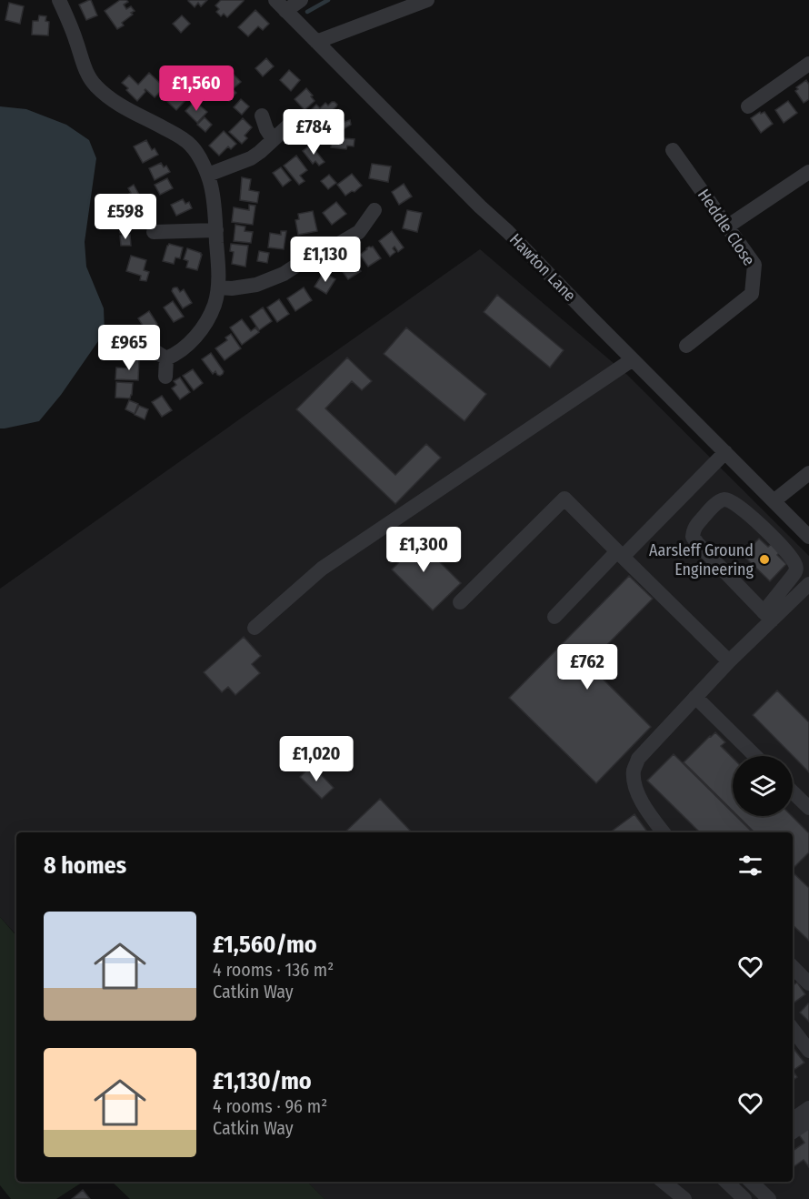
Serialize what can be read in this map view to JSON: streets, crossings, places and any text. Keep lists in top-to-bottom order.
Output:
{
  "streets": {
    "street": ["Heddle Close", "Hawton Lane"]
  },
  "places": ["Aarsleff Ground Engineering"],
  "page": {
    "price": [
      "£1,560",
      "£784",
      "£598",
      "£1,130",
      "£965",
      "£1,300",
      "£762",
      "£1,020"
    ],
    "heading": "8 homes",
    "list": [
      {
        "name": "£1,560/mo",
        "note": "4 rooms · 136 m² · Catkin Way"
      },
      {
        "name": "£1,130/mo",
        "note": "4 rooms · 96 m² · Catkin Way"
      }
    ]
  }
}
